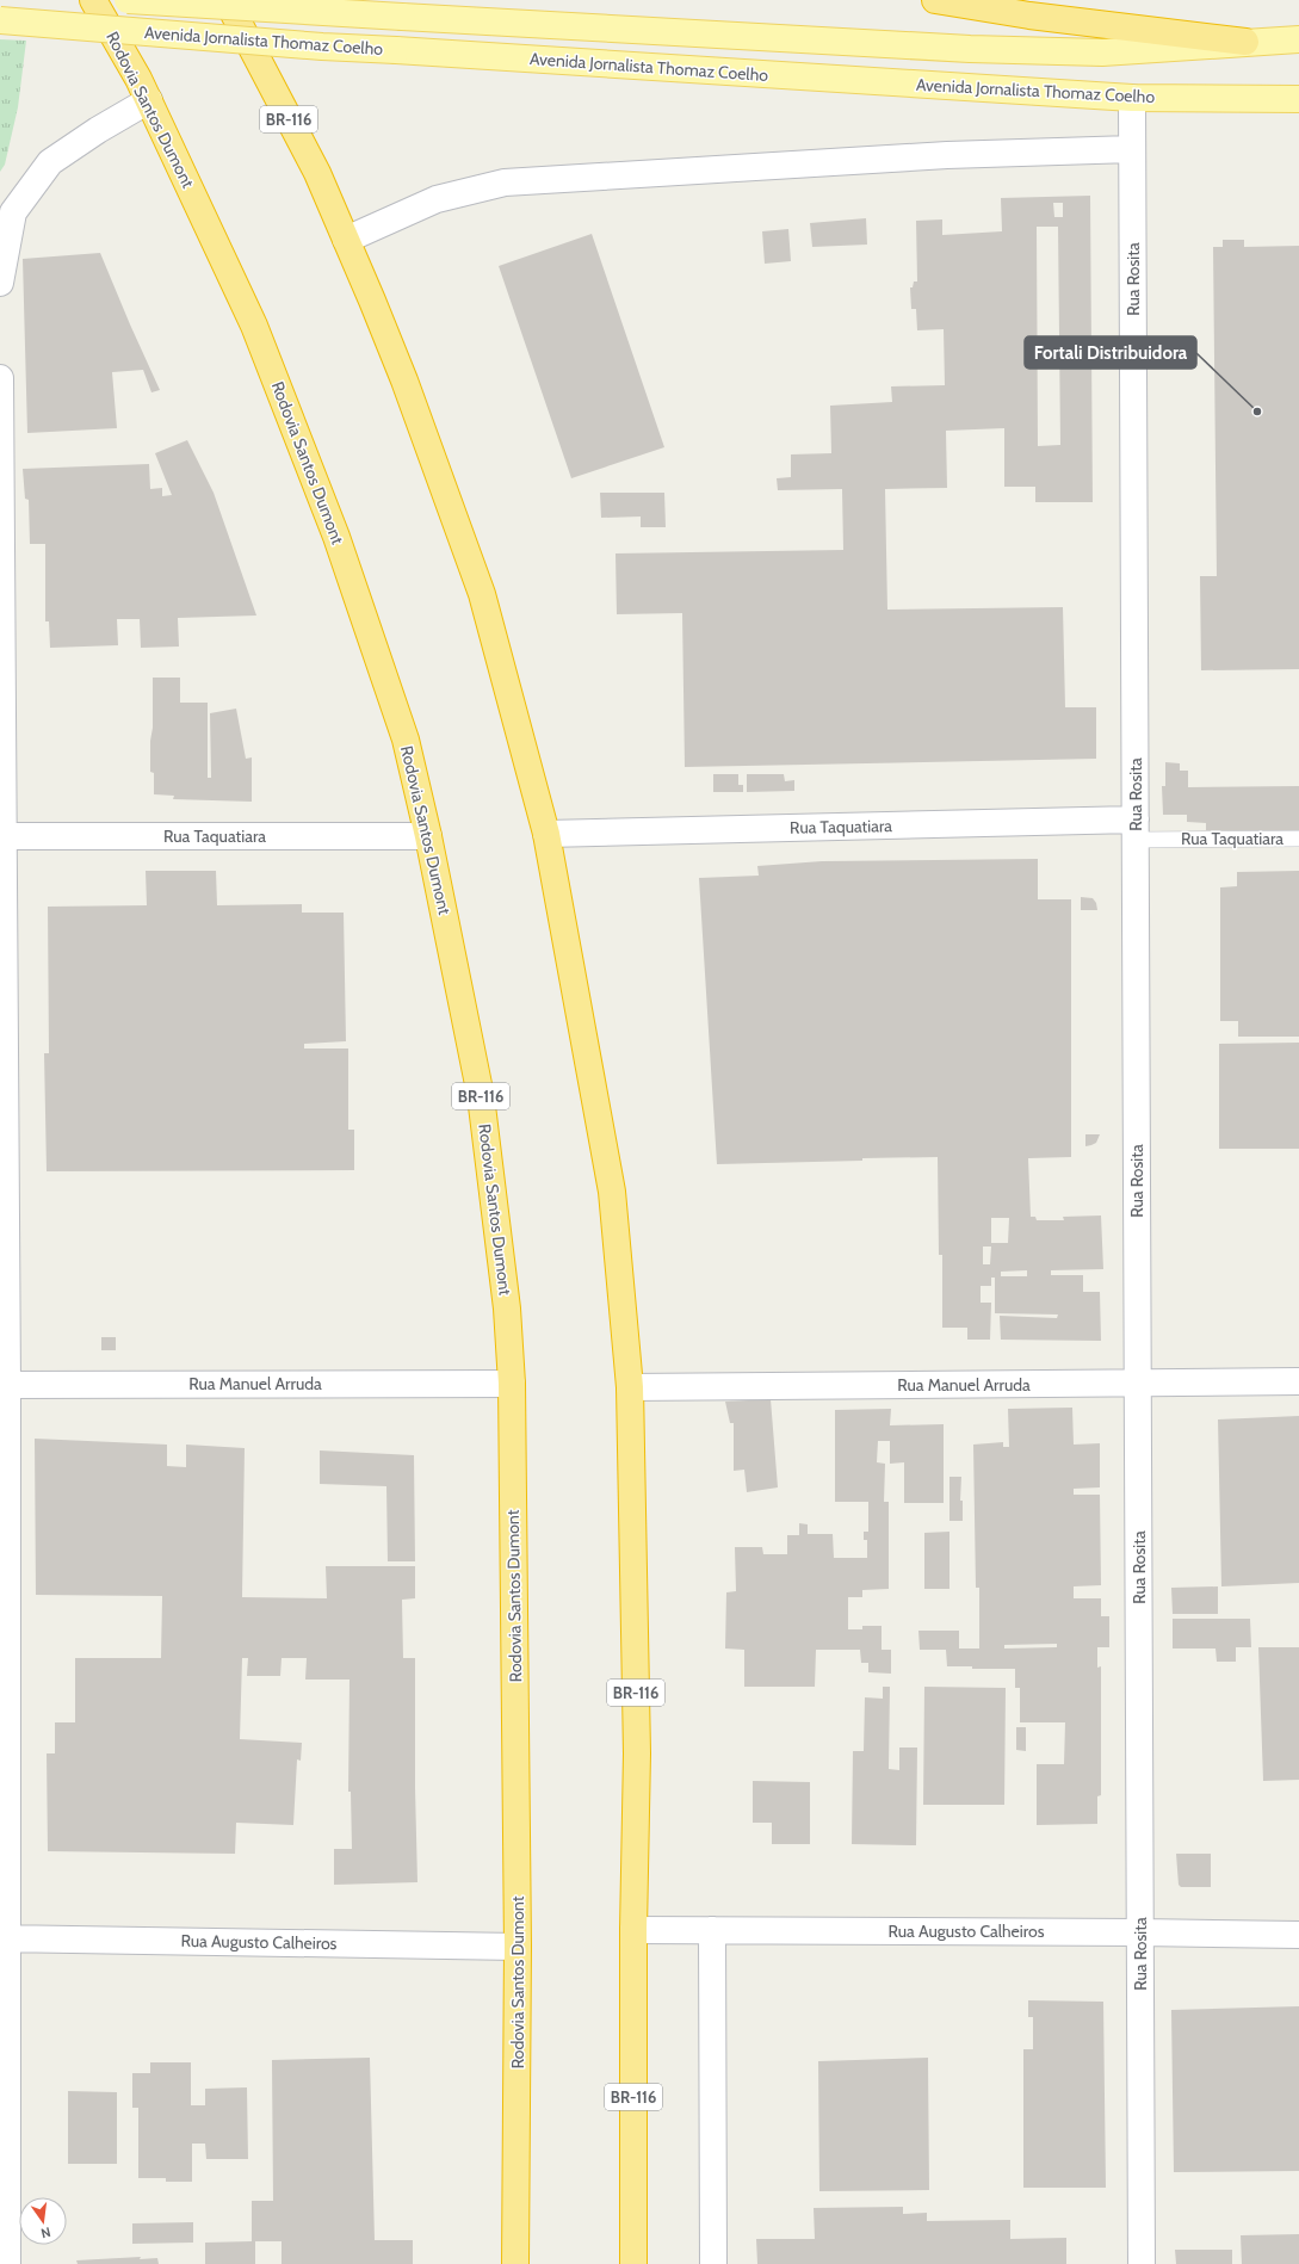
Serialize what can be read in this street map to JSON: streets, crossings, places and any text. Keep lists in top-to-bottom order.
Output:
{
  "streets": {
    "highway": ["Rodovia Santos Dumont", "BR-116"],
    "main road": ["Avenida Jornalista Thomaz Coelho"],
    "street": [
      "Rua Rosita",
      "Rua Taquatiara",
      "Rua Manuel Arruda",
      "Rua Augusto Calheiros"
    ]
  },
  "crossings": [
    ["Avenida Jornalista Thomaz Coelho", "Rua Rosita"],
    ["Rodovia Santos Dumont", "Rua Taquatiara"],
    ["Rodovia Santos Dumont", "Rua Manuel Arruda"],
    ["Rodovia Santos Dumont", "Rua Augusto Calheiros"],
    ["BR-116", "Rua Taquatiara"],
    ["BR-116", "Rua Manuel Arruda"],
    ["BR-116", "Rua Augusto Calheiros"],
    ["Rua Rosita", "Rua Taquatiara"],
    ["Rua Rosita", "Rua Manuel Arruda"],
    ["Rua Rosita", "Rua Augusto Calheiros"]
  ],
  "places": ["Fortali Distribuidora"],
  "north": "bottom"
}
